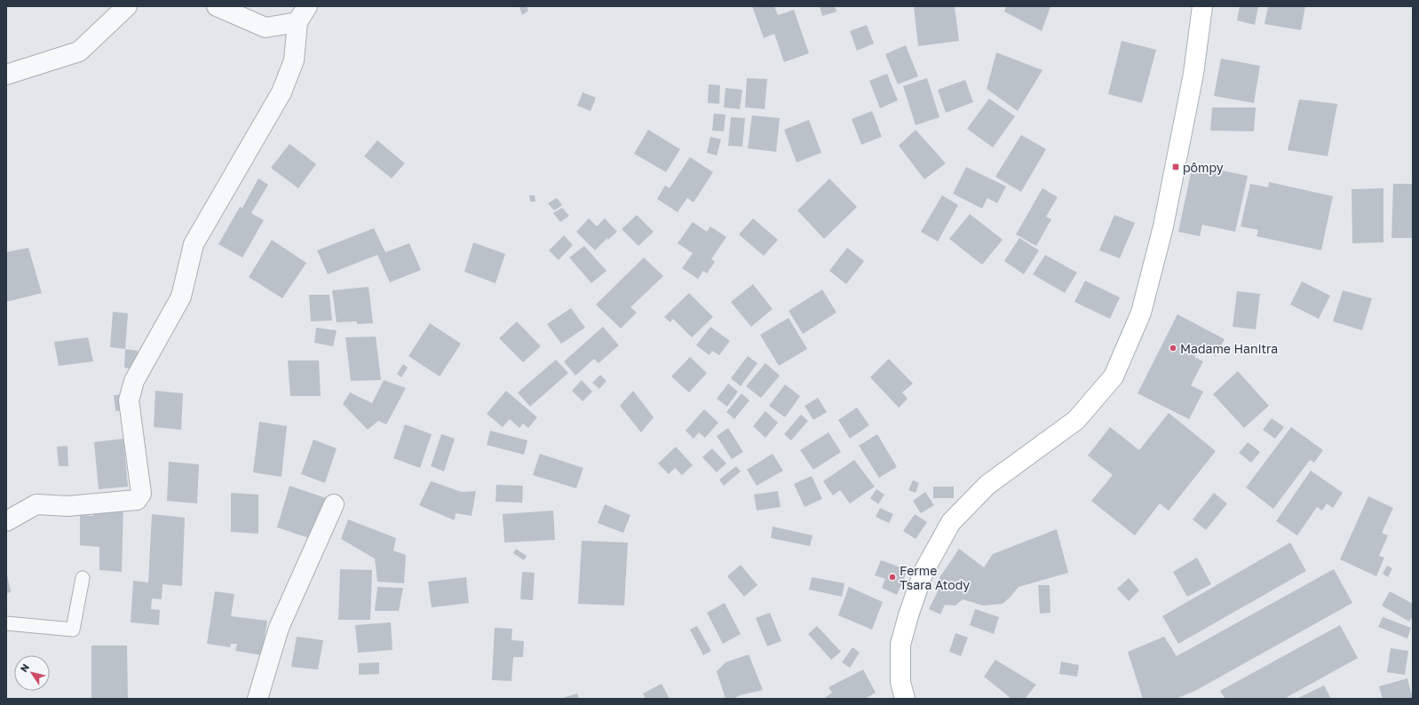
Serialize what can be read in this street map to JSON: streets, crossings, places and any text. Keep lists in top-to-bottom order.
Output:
{
  "places": {
    "transit": ["pômpy"],
    "other": ["Madame Hanitra", "Ferme Tsara Atody"]
  },
  "north": "top left"
}
